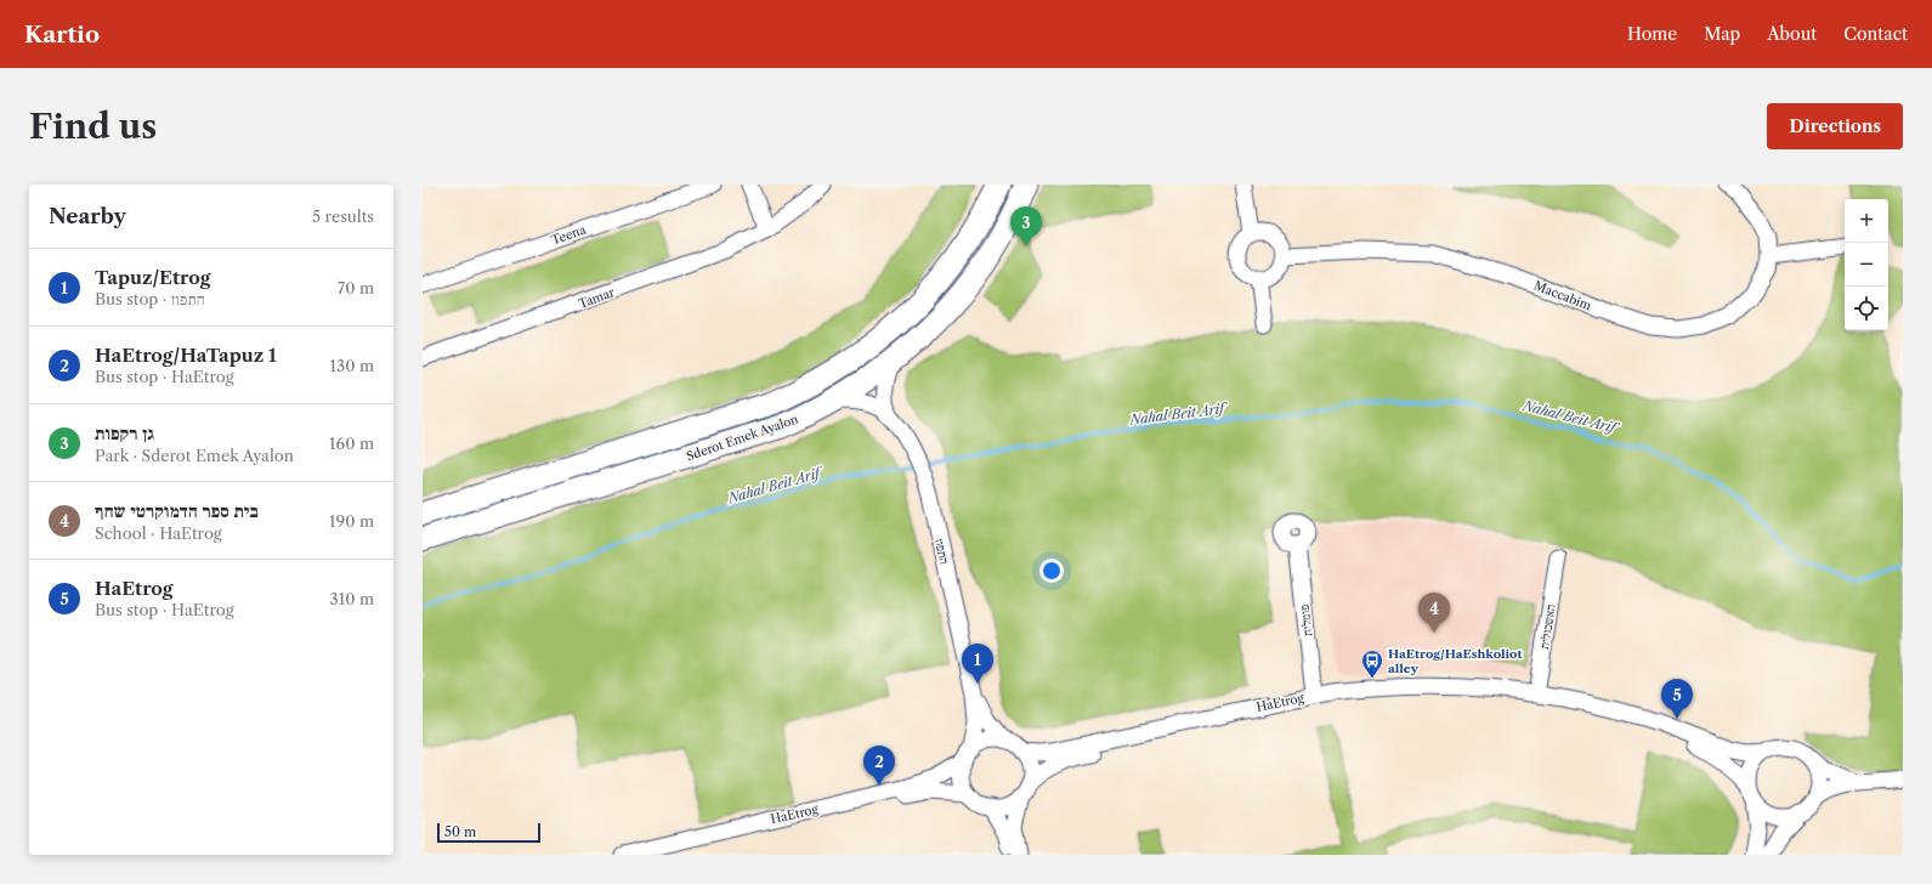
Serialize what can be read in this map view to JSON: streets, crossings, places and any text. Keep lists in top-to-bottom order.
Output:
{
  "streets": {
    "main road": ["Sderot Emek Ayalon"],
    "street": [
      "Teena",
      "Maccabim",
      "Tamar",
      "התפוז",
      "פומלית",
      "האשכולית",
      "HaEtrog"
    ]
  },
  "crossings": [
    ["Sderot Emek Ayalon", "התפוז"],
    ["התפוז", "HaEtrog"],
    ["פומלית", "HaEtrog"],
    ["האשכולית", "HaEtrog"]
  ],
  "water": ["Nahal Beit Arif"],
  "places": {
    "bus stop": ["HaEtrog/HaEshkoliot alley"]
  },
  "scale_bar": "50 m",
  "page": {
    "header": "Kartio",
    "nav": [
      "Home",
      "Map",
      "About",
      "Contact"
    ],
    "buttons": "Directions",
    "title": "Find us",
    "heading": ["Nearby", "5 results"],
    "map_buttons": ["+", "−"],
    "pins": [
      "3",
      "4",
      "1",
      "5",
      "2"
    ],
    "list": [
      {
        "mark": "1",
        "name": "Tapuz/Etrog",
        "note": "Bus stop · התפוז",
        "value": "70 m"
      },
      {
        "mark": "2",
        "name": "HaEtrog/HaTapuz 1",
        "note": "Bus stop · HaEtrog",
        "value": "130 m"
      },
      {
        "mark": "3",
        "name": "גן רקפות",
        "note": "Park · Sderot Emek Ayalon",
        "value": "160 m"
      },
      {
        "mark": "4",
        "name": "בית ספר הדמוקרטי שחף",
        "note": "School · HaEtrog",
        "value": "190 m"
      },
      {
        "mark": "5",
        "name": "HaEtrog",
        "note": "Bus stop · HaEtrog",
        "value": "310 m"
      }
    ],
    "scale": "50 m"
  }
}
